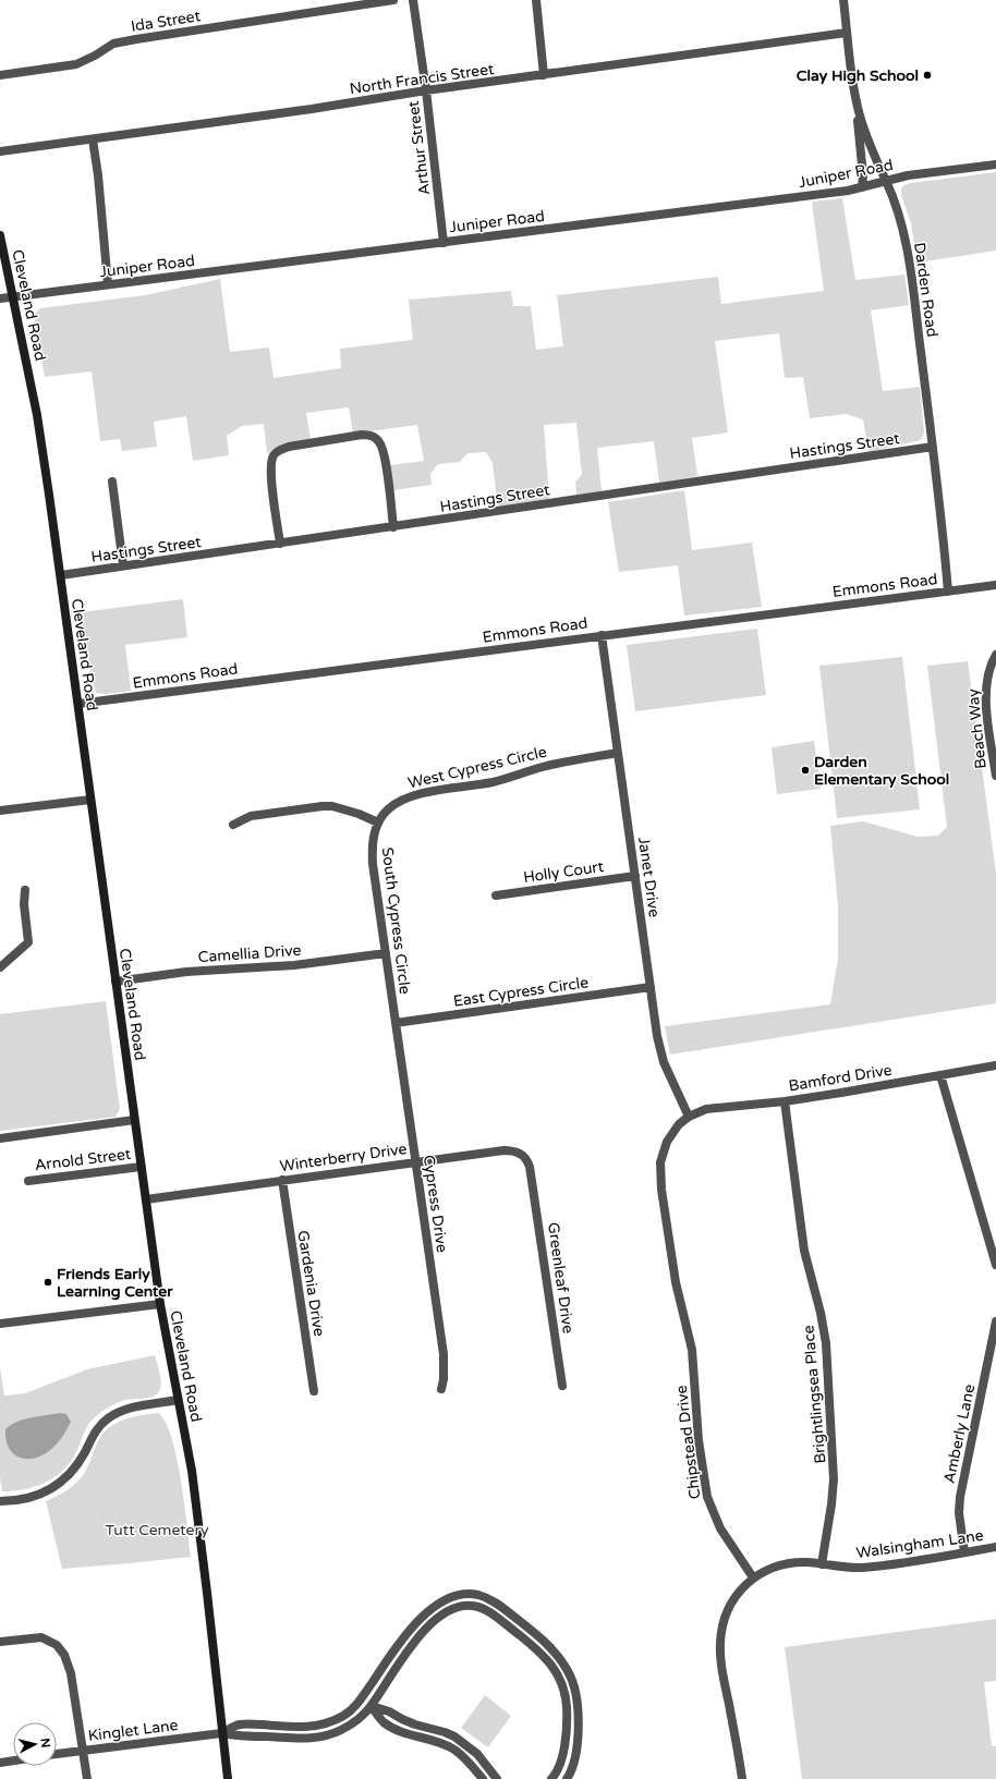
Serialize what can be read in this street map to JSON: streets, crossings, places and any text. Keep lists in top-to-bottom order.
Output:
{
  "streets": {
    "main road": ["Cleveland Road"],
    "street": [
      "Ida Street",
      "North Francis Street",
      "Arthur Street",
      "Juniper Road",
      "Darden Road",
      "Hastings Street",
      "Emmons Road",
      "Beach Way",
      "West Cypress Circle",
      "Holly Court",
      "Janet Drive",
      "South Cypress Circle",
      "Camellia Drive",
      "East Cypress Circle",
      "Bamford Drive",
      "Winterberry Drive",
      "Arnold Street",
      "Cypress Drive",
      "Greenleaf Drive",
      "Gardenia Drive",
      "Brightlingsea Place",
      "Amberly Lane",
      "Chipstead Drive",
      "Walsingham Lane",
      "Kinglet Lane"
    ]
  },
  "crossings": [
    ["North Francis Street", "Arthur Street"],
    ["North Francis Street", "Darden Road"],
    ["Arthur Street", "Juniper Road"],
    ["Juniper Road", "Darden Road"],
    ["Juniper Road", "Cleveland Road"],
    ["Darden Road", "Hastings Street"],
    ["Darden Road", "Emmons Road"],
    ["Cleveland Road", "Hastings Street"],
    ["Cleveland Road", "Emmons Road"],
    ["Cleveland Road", "Camellia Drive"],
    ["Cleveland Road", "Winterberry Drive"],
    ["Cleveland Road", "Arnold Street"],
    ["Cleveland Road", "Kinglet Lane"],
    ["Emmons Road", "Janet Drive"],
    ["West Cypress Circle", "Janet Drive"],
    ["West Cypress Circle", "South Cypress Circle"],
    ["Holly Court", "Janet Drive"],
    ["Janet Drive", "East Cypress Circle"],
    ["Janet Drive", "Bamford Drive"],
    ["Janet Drive", "Chipstead Drive"],
    ["South Cypress Circle", "Camellia Drive"],
    ["South Cypress Circle", "East Cypress Circle"],
    ["South Cypress Circle", "Cypress Drive"],
    ["East Cypress Circle", "Cypress Drive"],
    ["Bamford Drive", "Brightlingsea Place"],
    ["Bamford Drive", "Chipstead Drive"],
    ["Winterberry Drive", "Cypress Drive"],
    ["Winterberry Drive", "Greenleaf Drive"],
    ["Winterberry Drive", "Gardenia Drive"],
    ["Brightlingsea Place", "Walsingham Lane"],
    ["Amberly Lane", "Walsingham Lane"]
  ],
  "parks": ["Tutt Cemetery"],
  "places": ["Clay High School", "Darden Elementary School", "Friends Early Learning Center"],
  "north": "right"
}
